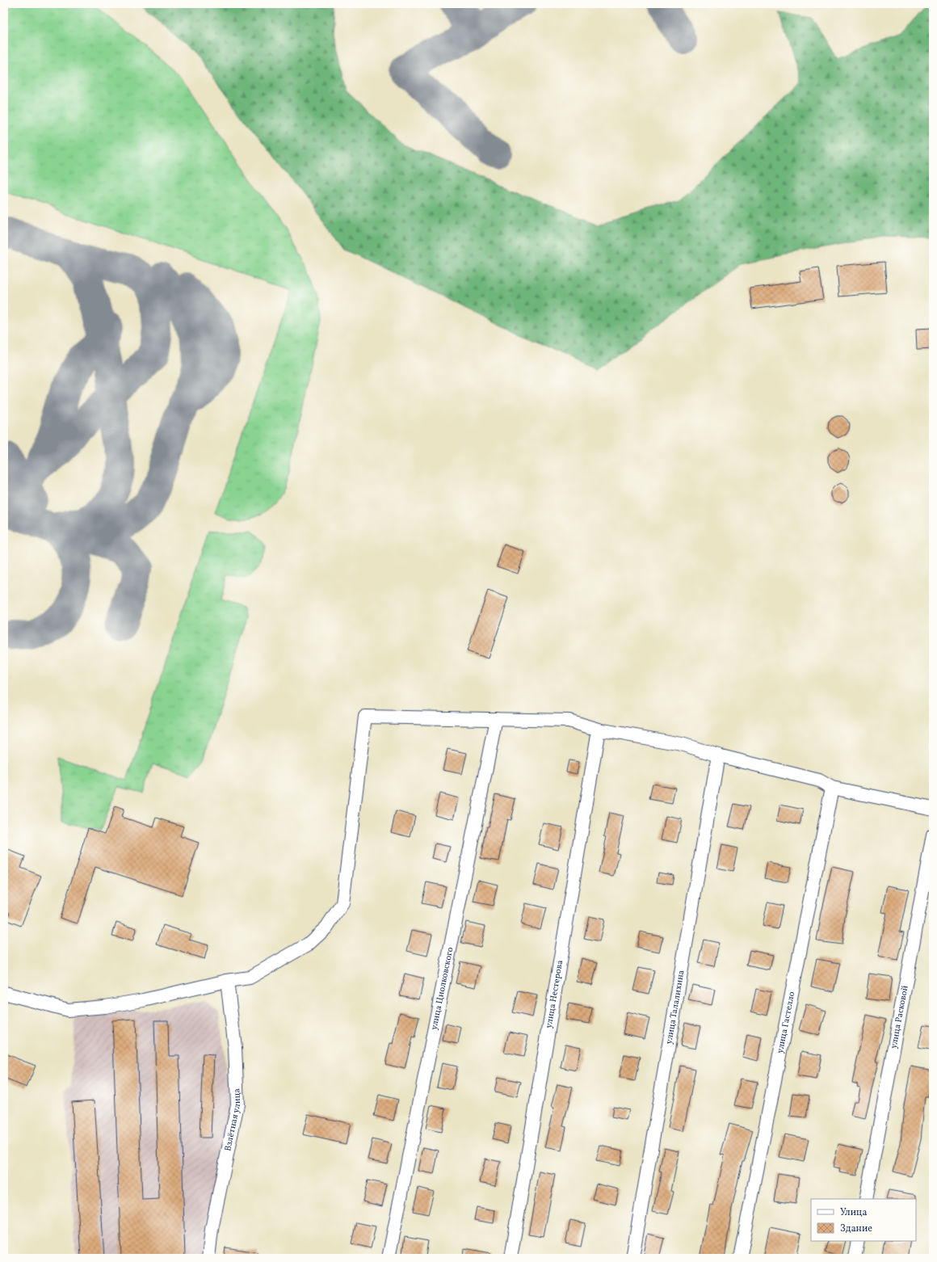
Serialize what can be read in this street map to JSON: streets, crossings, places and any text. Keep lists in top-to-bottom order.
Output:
{
  "streets": {
    "street": [
      "улица Циолковского",
      "улица Нестерова",
      "улица Талалихина",
      "улица Расковой",
      "улица Гастелло",
      "Взлётная улица"
    ]
  },
  "legend": ["Улица", "Здание"]
}
